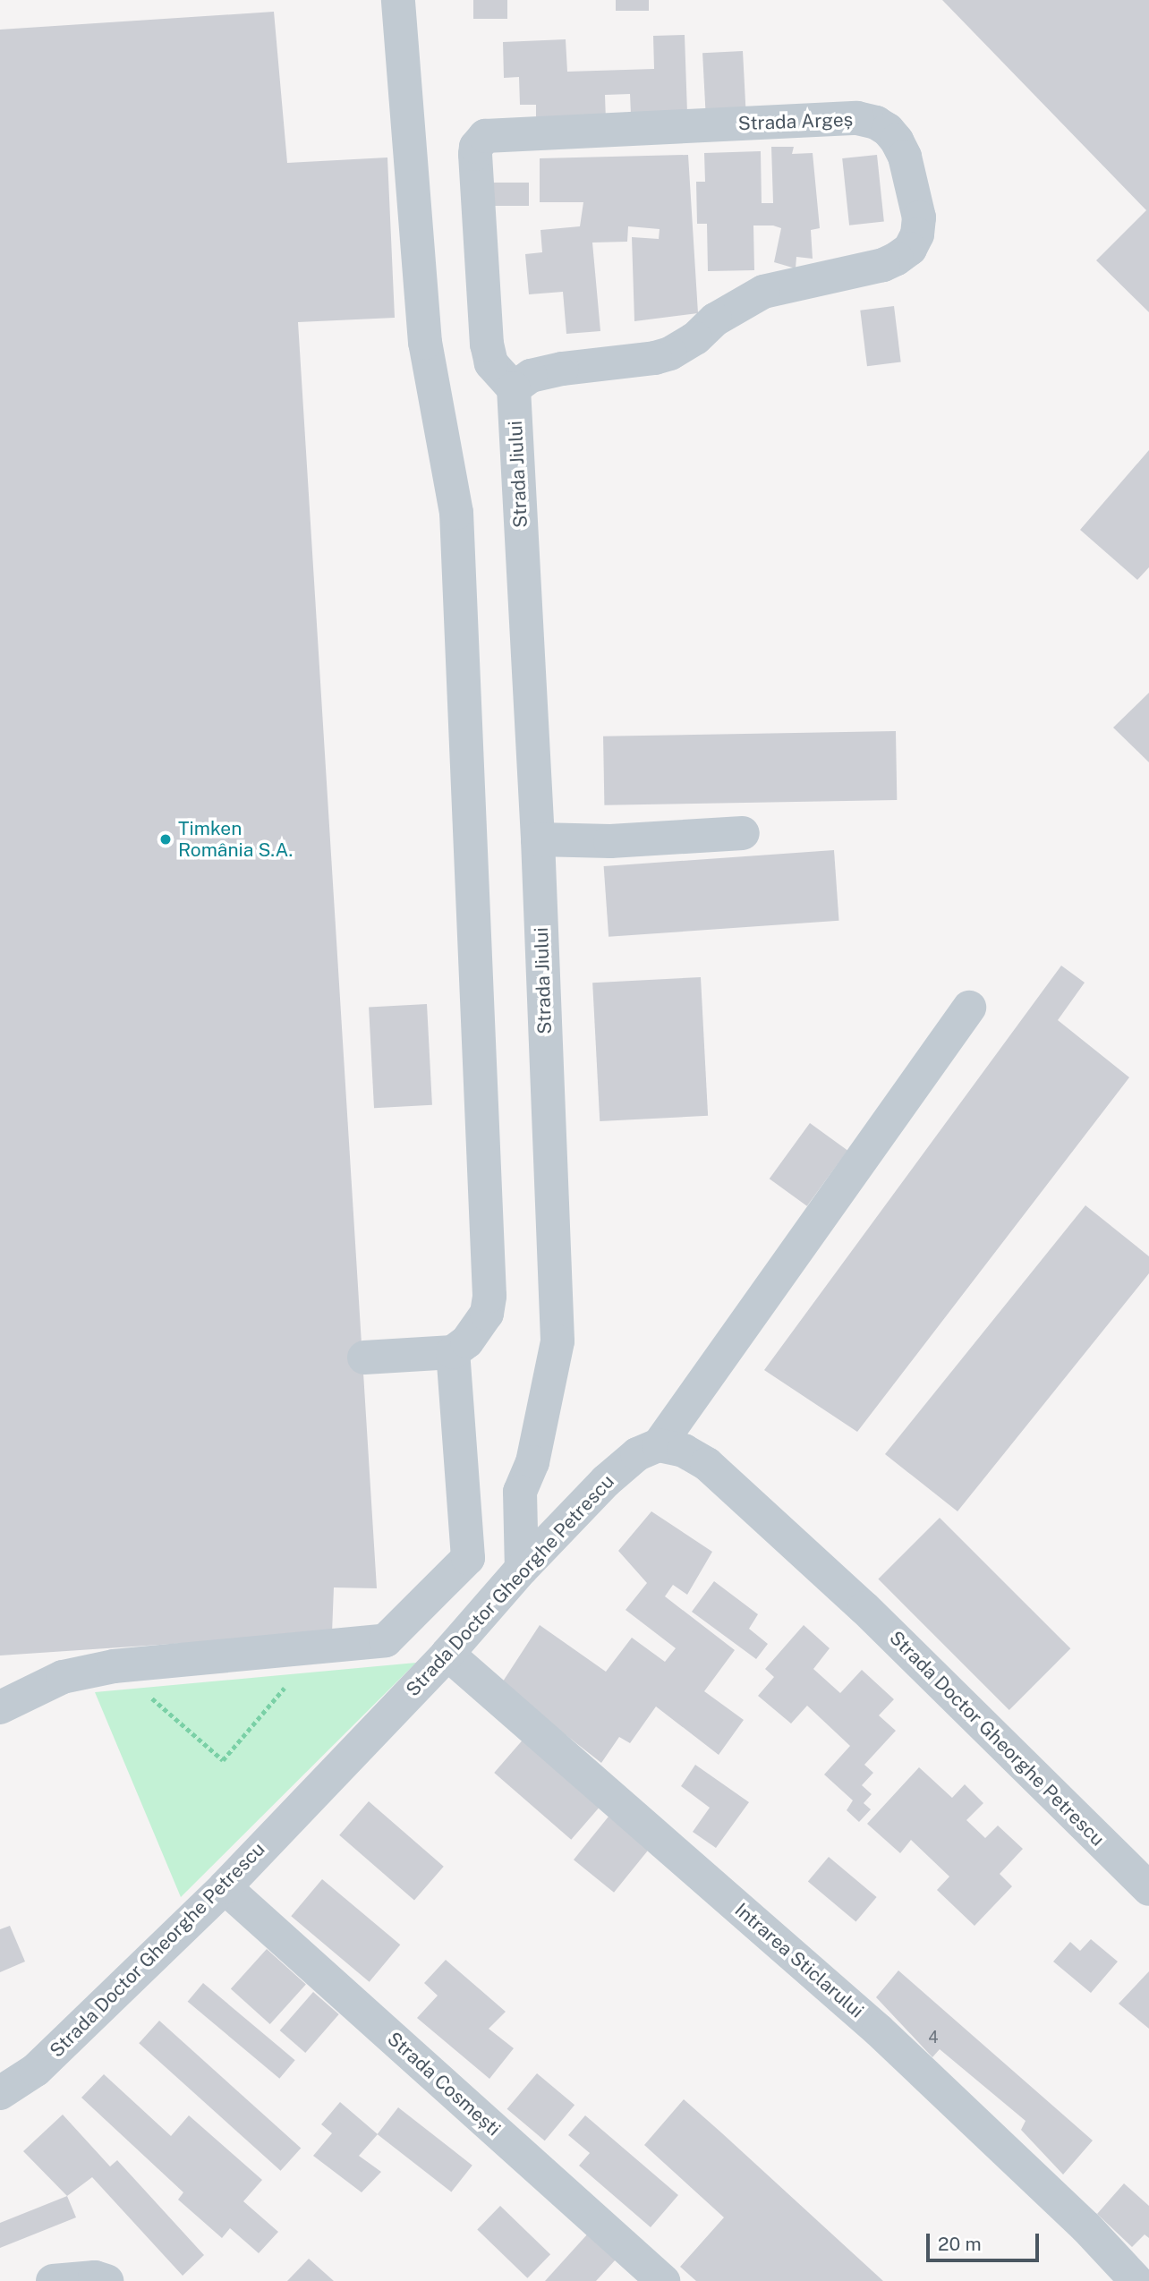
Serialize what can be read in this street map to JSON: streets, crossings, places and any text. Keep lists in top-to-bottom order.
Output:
{
  "streets": {
    "street": [
      "Strada Argeș",
      "Strada Jiului",
      "Strada Doctor Gheorghe Petrescu",
      "Intrarea Sticlarului",
      "Strada Cosmești"
    ]
  },
  "crossings": [
    ["Strada Argeș", "Strada Jiului"],
    ["Strada Jiului", "Strada Doctor Gheorghe Petrescu"],
    ["Strada Doctor Gheorghe Petrescu", "Intrarea Sticlarului"],
    ["Strada Doctor Gheorghe Petrescu", "Strada Cosmești"]
  ],
  "places": ["Timken România S.A."],
  "house_numbers": ["4"],
  "scale_bar": "20 m"
}
